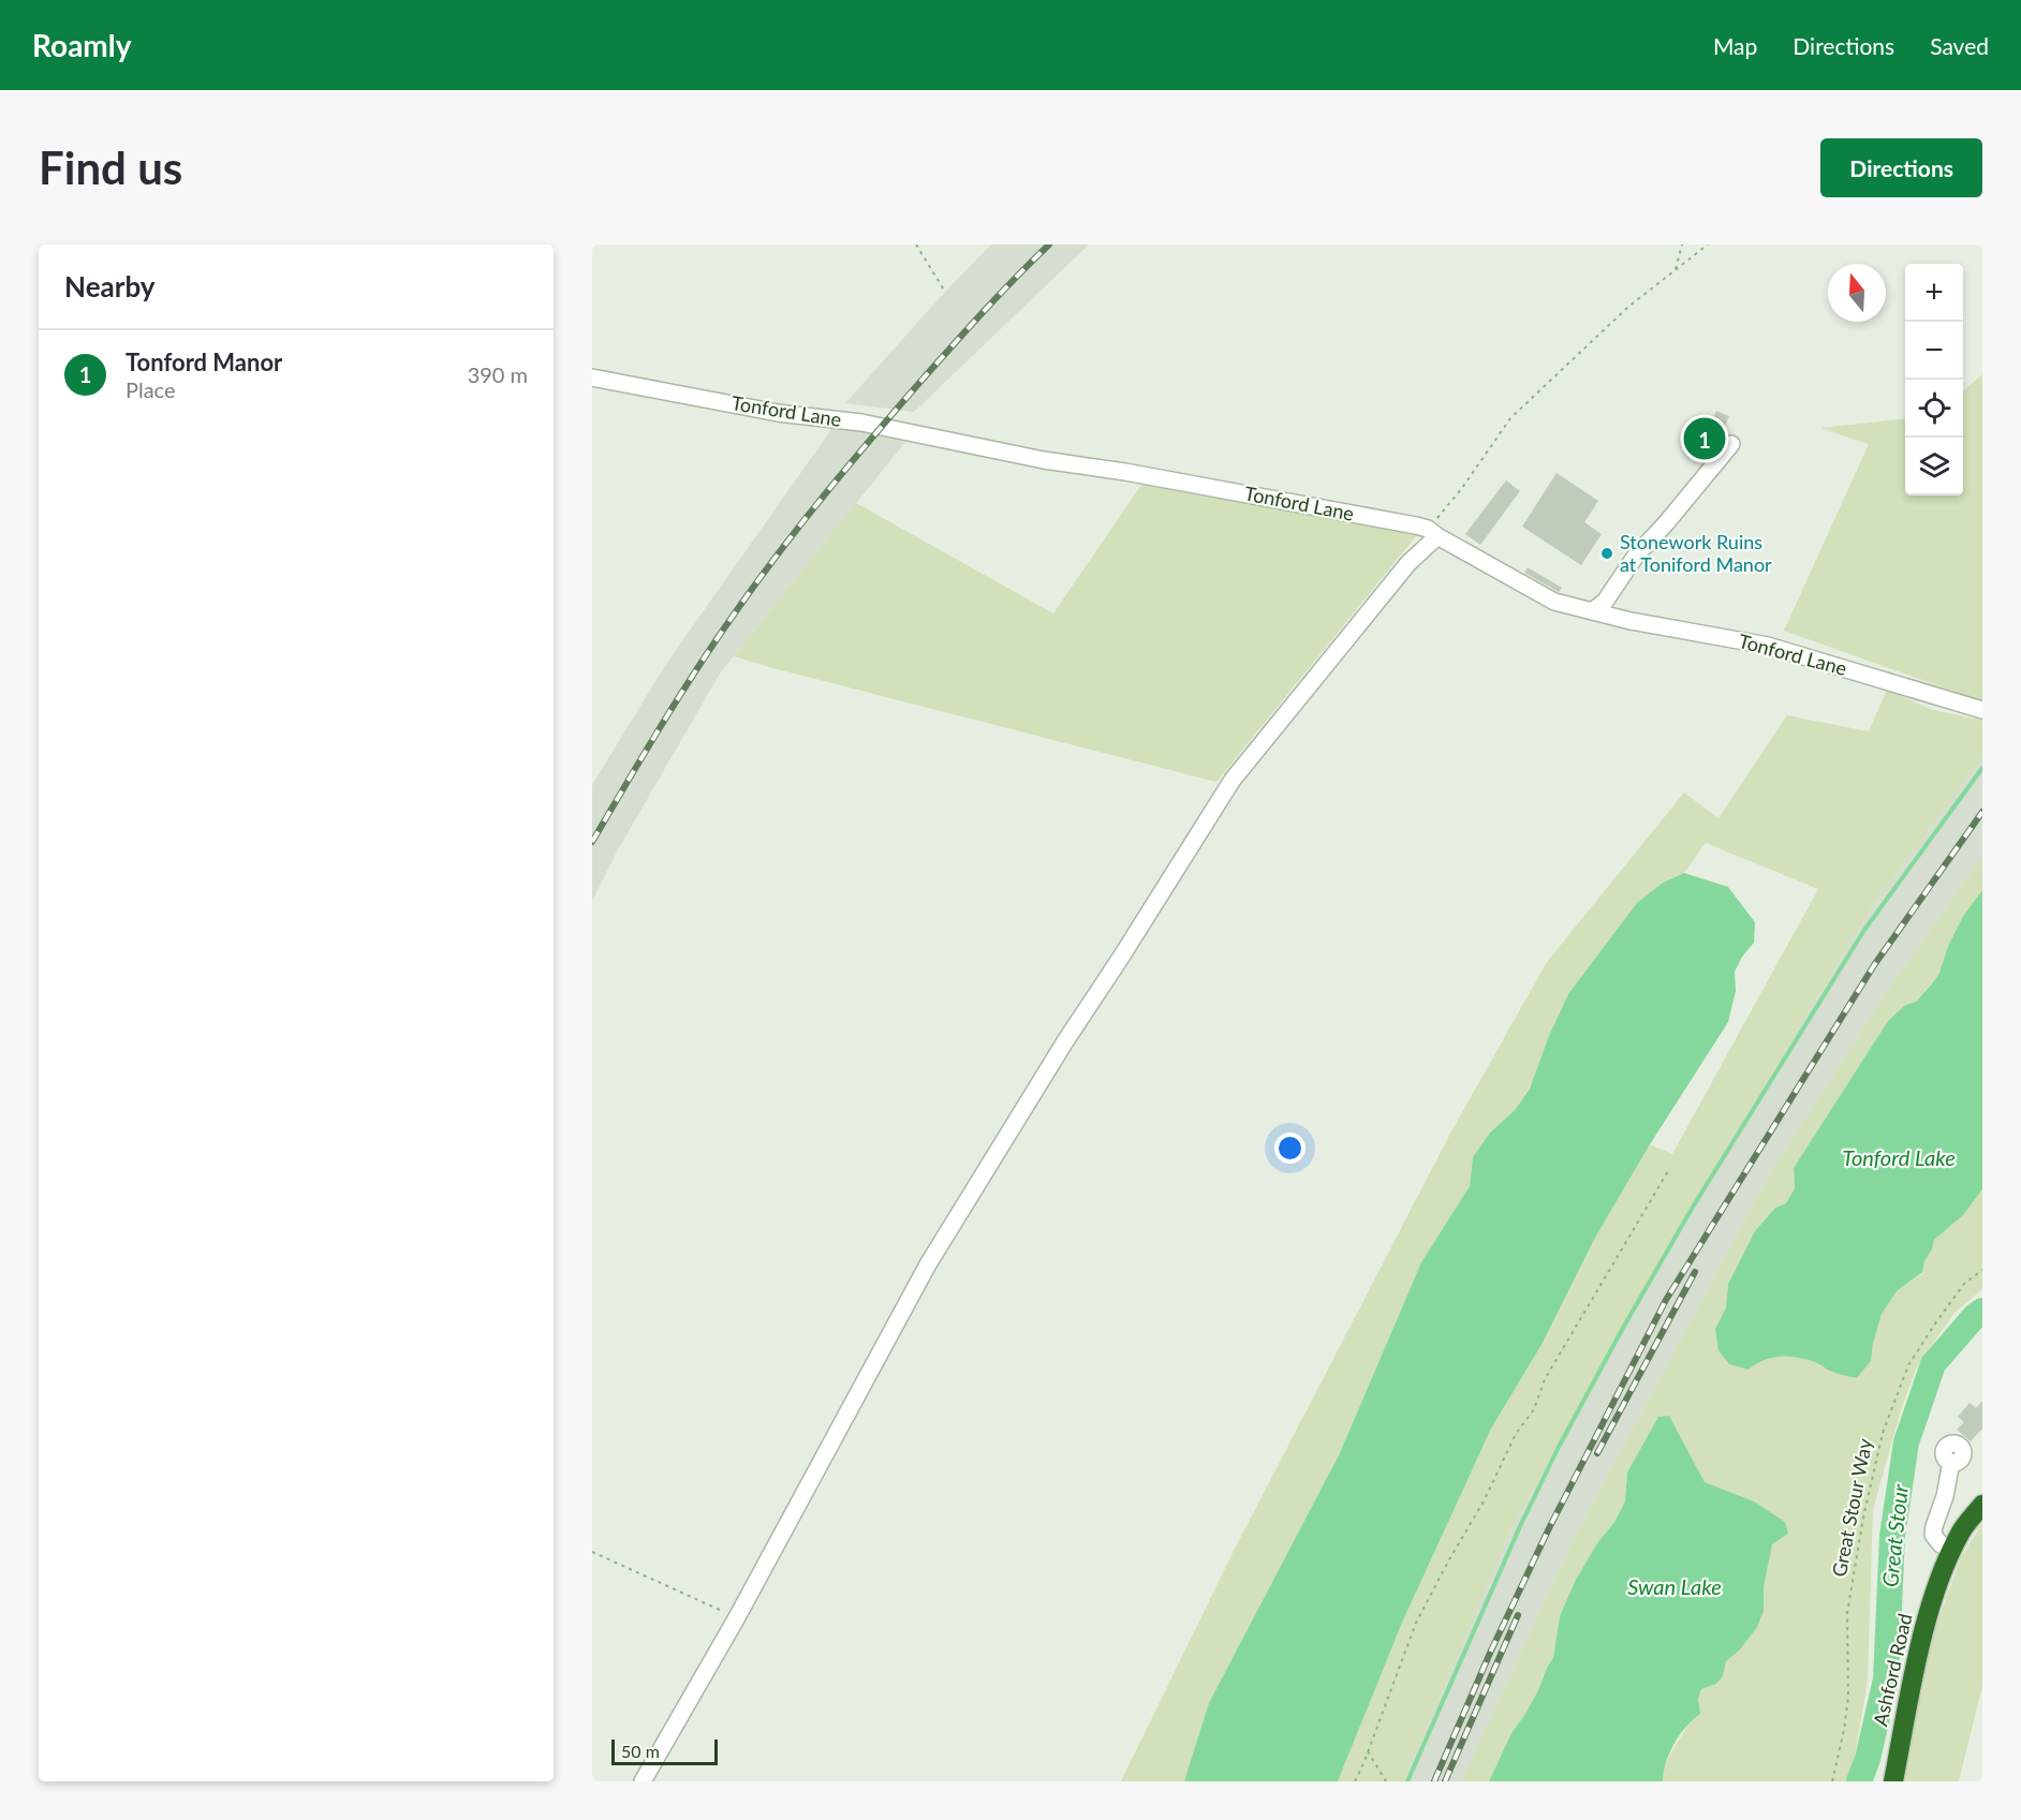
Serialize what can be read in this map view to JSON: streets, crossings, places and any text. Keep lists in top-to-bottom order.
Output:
{
  "streets": {
    "highway": ["Ashford Road"],
    "street": ["Tonford Lane"],
    "path": ["Great Stour Way"]
  },
  "water": ["Tonford Lake", "Great Stour", "Swan Lake"],
  "places": ["Stonework Ruins at Toniford Manor"],
  "scale_bar": "50 m",
  "north": "top",
  "page": {
    "header": "Roamly",
    "nav": ["Map", "Directions", "Saved"],
    "buttons": "Directions",
    "title": "Find us",
    "heading": "Nearby",
    "map_buttons": ["+", "−"],
    "list": [
      {
        "mark": "1",
        "name": "Tonford Manor",
        "note": "Place",
        "value": "390 m"
      }
    ],
    "pins": "1",
    "scale": "50 m"
  }
}
